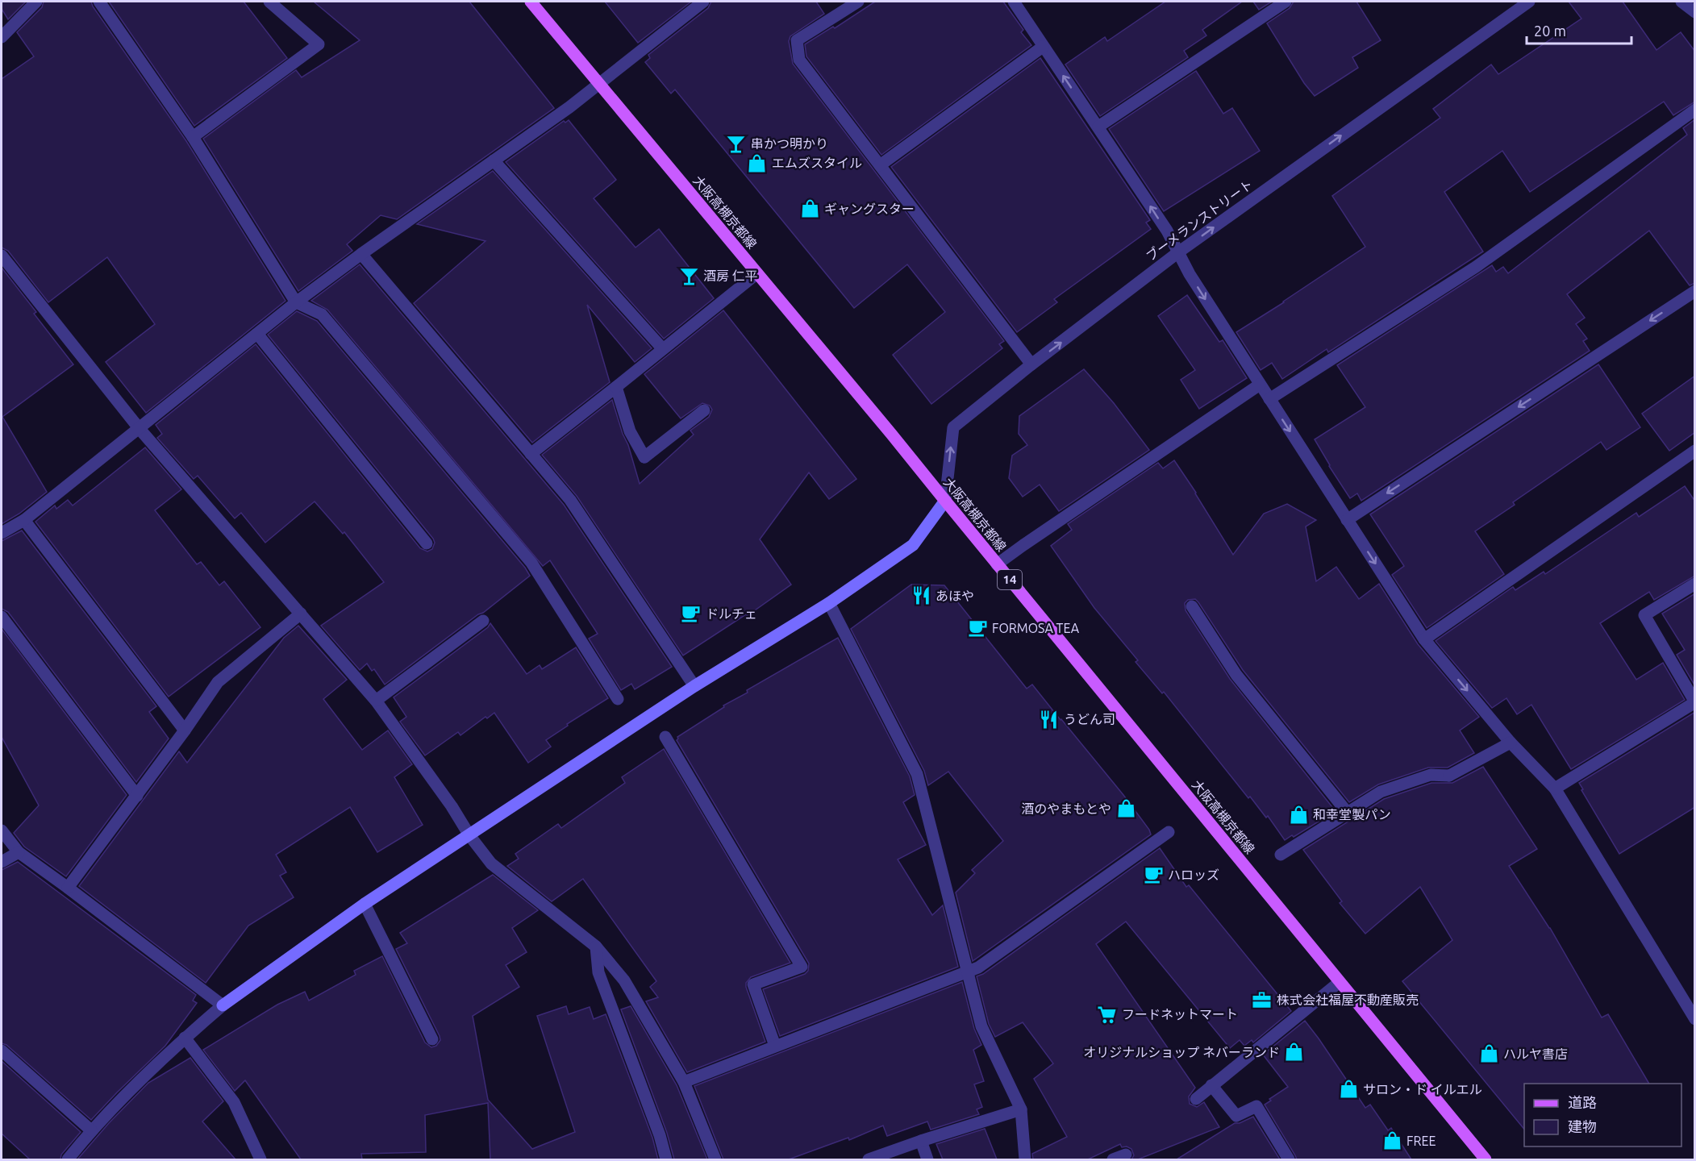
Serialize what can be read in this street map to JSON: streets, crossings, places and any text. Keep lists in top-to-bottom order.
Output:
{
  "streets": {
    "main road": ["大阪高槻京都線", "14"],
    "street": ["ブーメランストリート"]
  },
  "crossings": [
    ["大阪高槻京都線", "ブーメランストリート"]
  ],
  "one_way": ["ブーメランストリート"],
  "places": {
    "bar": ["串かつ明かり", "酒房 仁平"],
    "shop": [
      "エムズスタイル",
      "ギャングスター",
      "酒のやまもとや",
      "和幸堂製パン",
      "オリジナルショップ ネバーランド",
      "ハルヤ書店",
      "サロン・ド イルエル",
      "FREE"
    ],
    "restaurant": ["あほや", "うどん司"],
    "cafe": ["ドルチェ", "FORMOSA TEA", "ハロッズ"],
    "office": ["株式会社福屋不動産販売"],
    "supermarket": ["フードネットマート"]
  },
  "legend": ["道路", "建物"],
  "scale_bar": "20 m"
}
